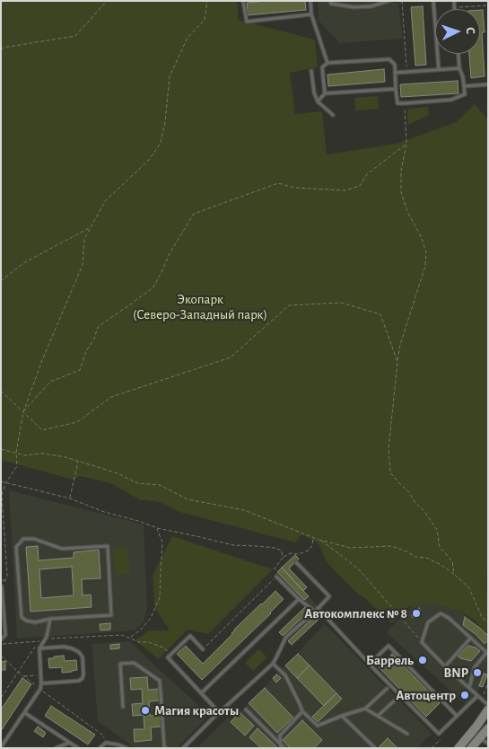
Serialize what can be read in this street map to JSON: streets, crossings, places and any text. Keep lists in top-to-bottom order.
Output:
{
  "parks": ["Экопарк (Северо-Западный парк)"],
  "places": [
    "Автокомплекс № 8",
    "Баррель",
    "BNP",
    "Автоцентр",
    "Магия красоты"
  ],
  "north": "right"
}
